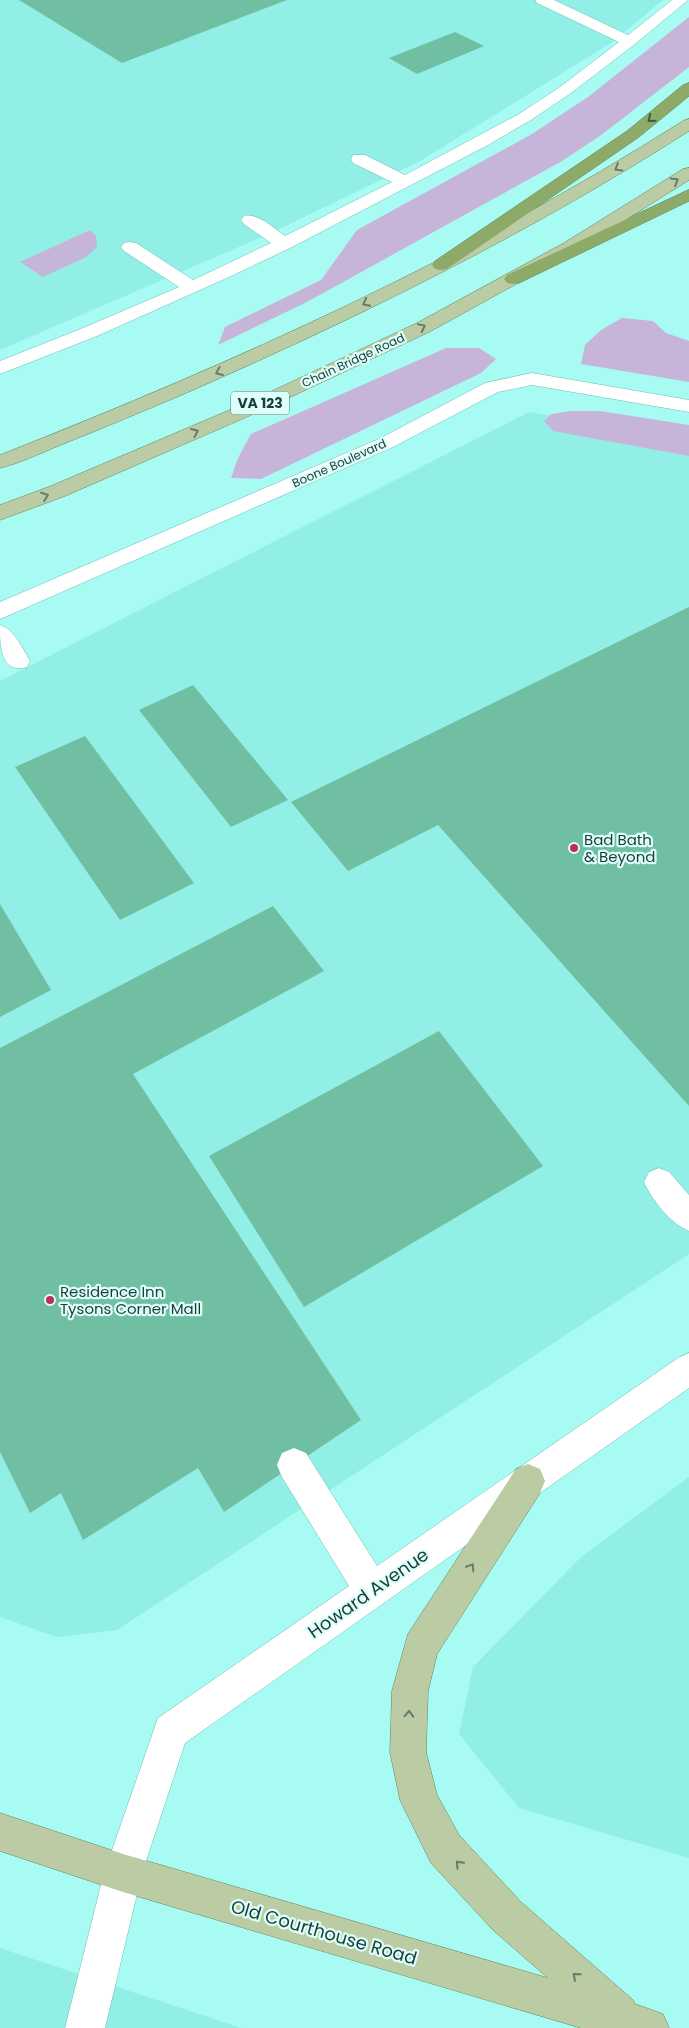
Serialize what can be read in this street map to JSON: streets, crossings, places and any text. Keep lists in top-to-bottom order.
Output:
{
  "streets": {
    "main road": ["Chain Bridge Road", "VA 123", "Old Courthouse Road"],
    "street": ["Boone Boulevard", "Howard Avenue"]
  },
  "crossings": [
    ["Howard Avenue", "Old Courthouse Road"]
  ],
  "places": ["Bad Bath & Beyond", "Residence Inn Tysons Corner Mall"]
}
